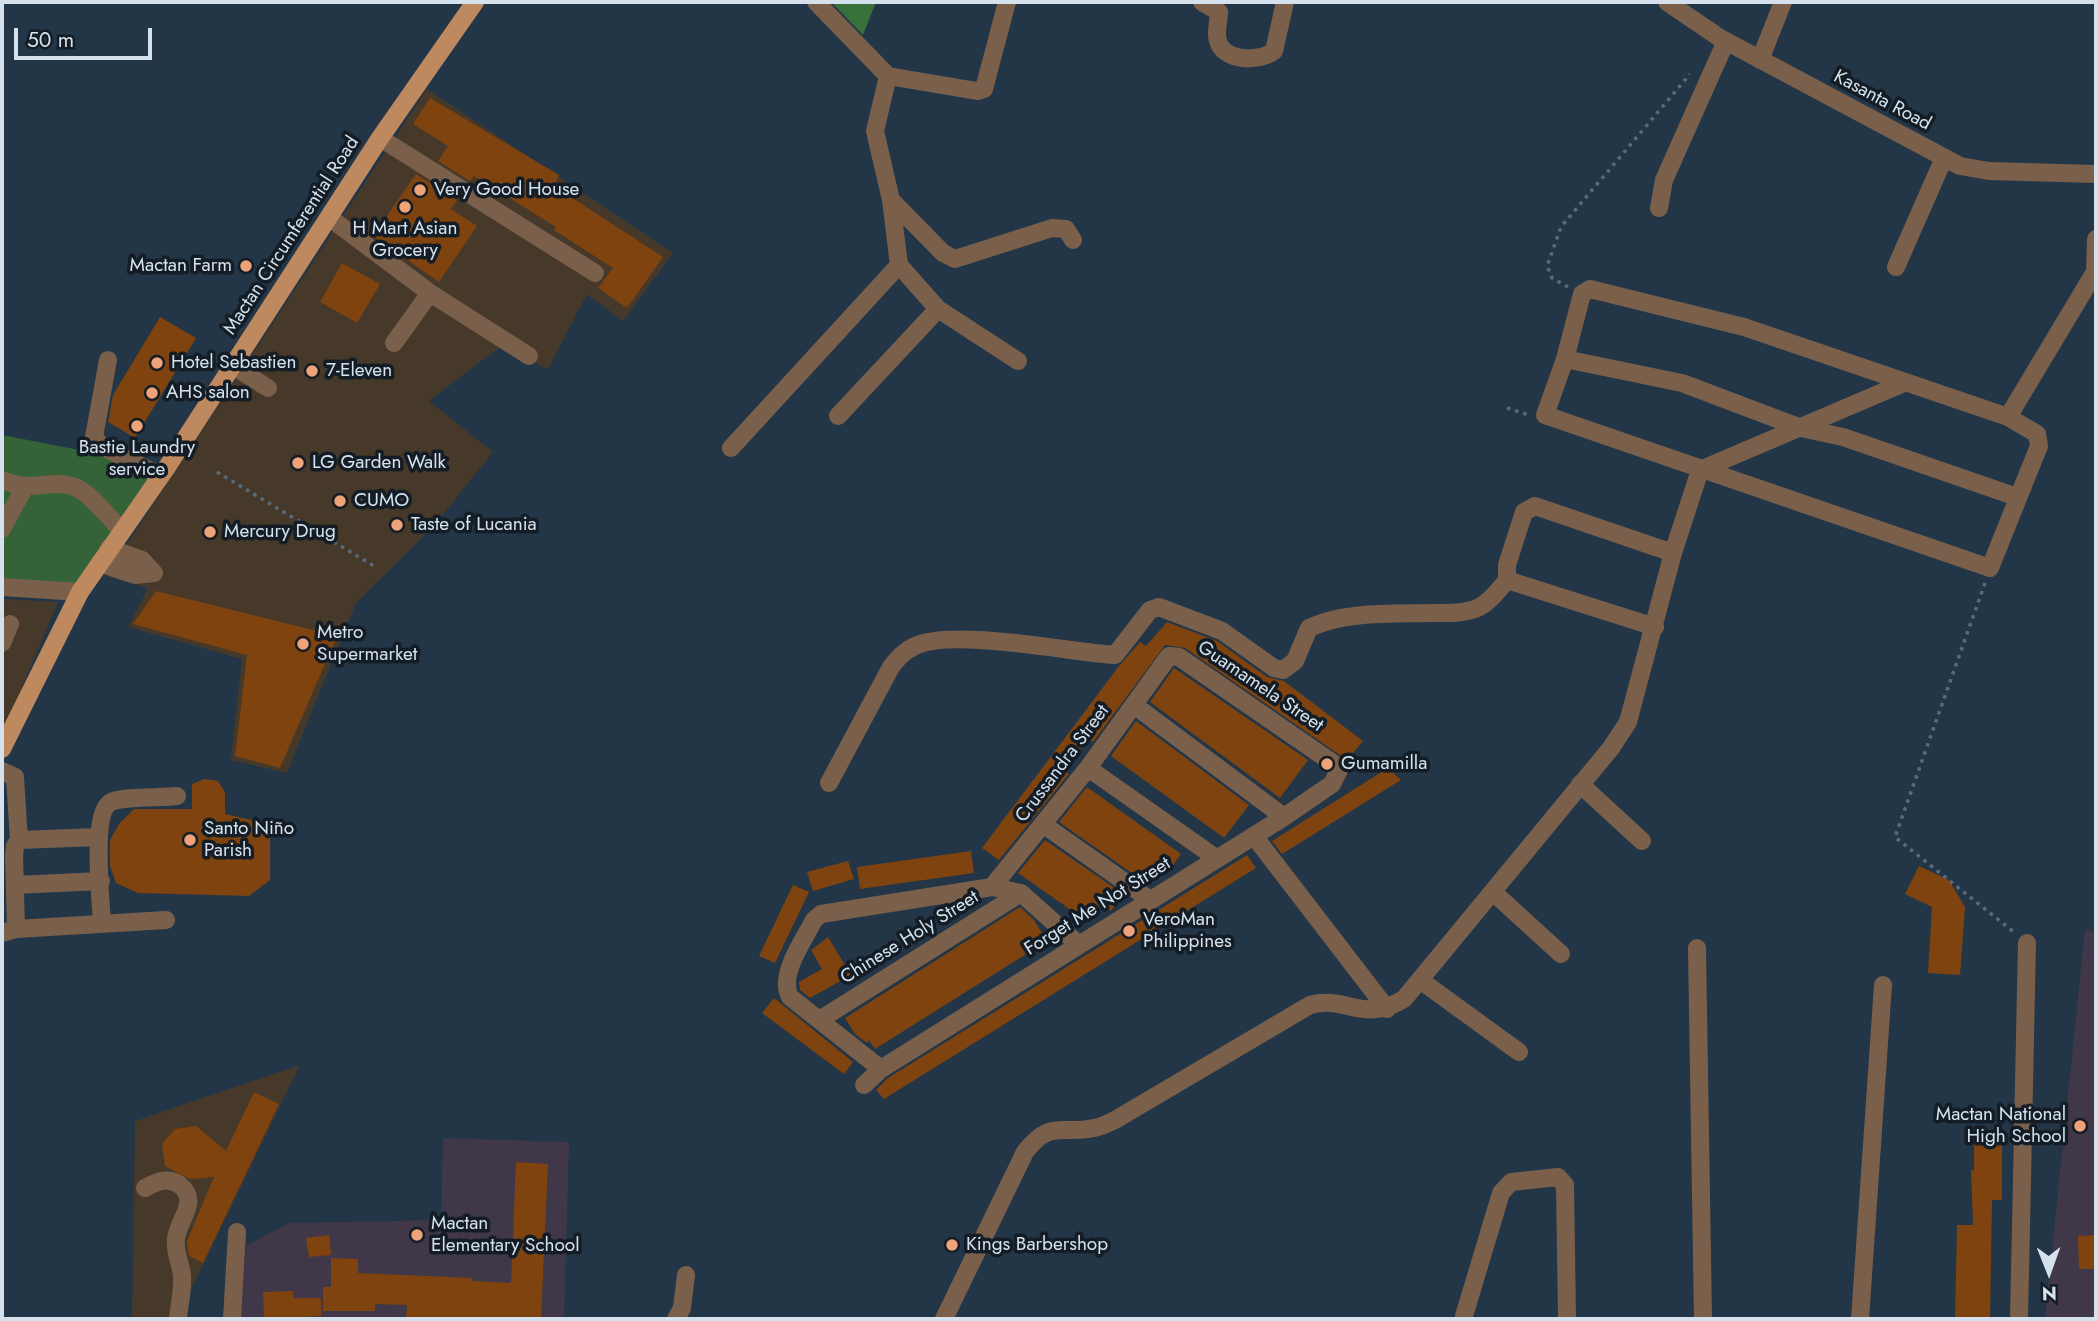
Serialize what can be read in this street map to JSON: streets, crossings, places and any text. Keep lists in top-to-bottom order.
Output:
{
  "streets": {
    "main road": ["Mactan Circumferential Road"],
    "street": [
      "Kasanta Road",
      "Guamamela Street",
      "Crussandra Street",
      "Forget Me Not Street",
      "Chinese Holy Street"
    ]
  },
  "crossings": [
    ["Guamamela Street", "Crussandra Street"],
    ["Guamamela Street", "Forget Me Not Street"]
  ],
  "places": [
    "Very Good House",
    "H Mart Asian Grocery",
    "Mactan Farm",
    "Hotel Sebastien",
    "7-Eleven",
    "AHS salon",
    "Bastie Laundry service",
    "LG Garden Walk",
    "CUMO",
    "Taste of Lucania",
    "Mercury Drug",
    "Metro Supermarket",
    "Gumamilla",
    "Santo Niño Parish",
    "VeroMan Philippines",
    "Mactan National High School",
    "Mactan Elementary School",
    "Kings Barbershop"
  ],
  "scale_bar": "50 m",
  "north": "bottom"
}
